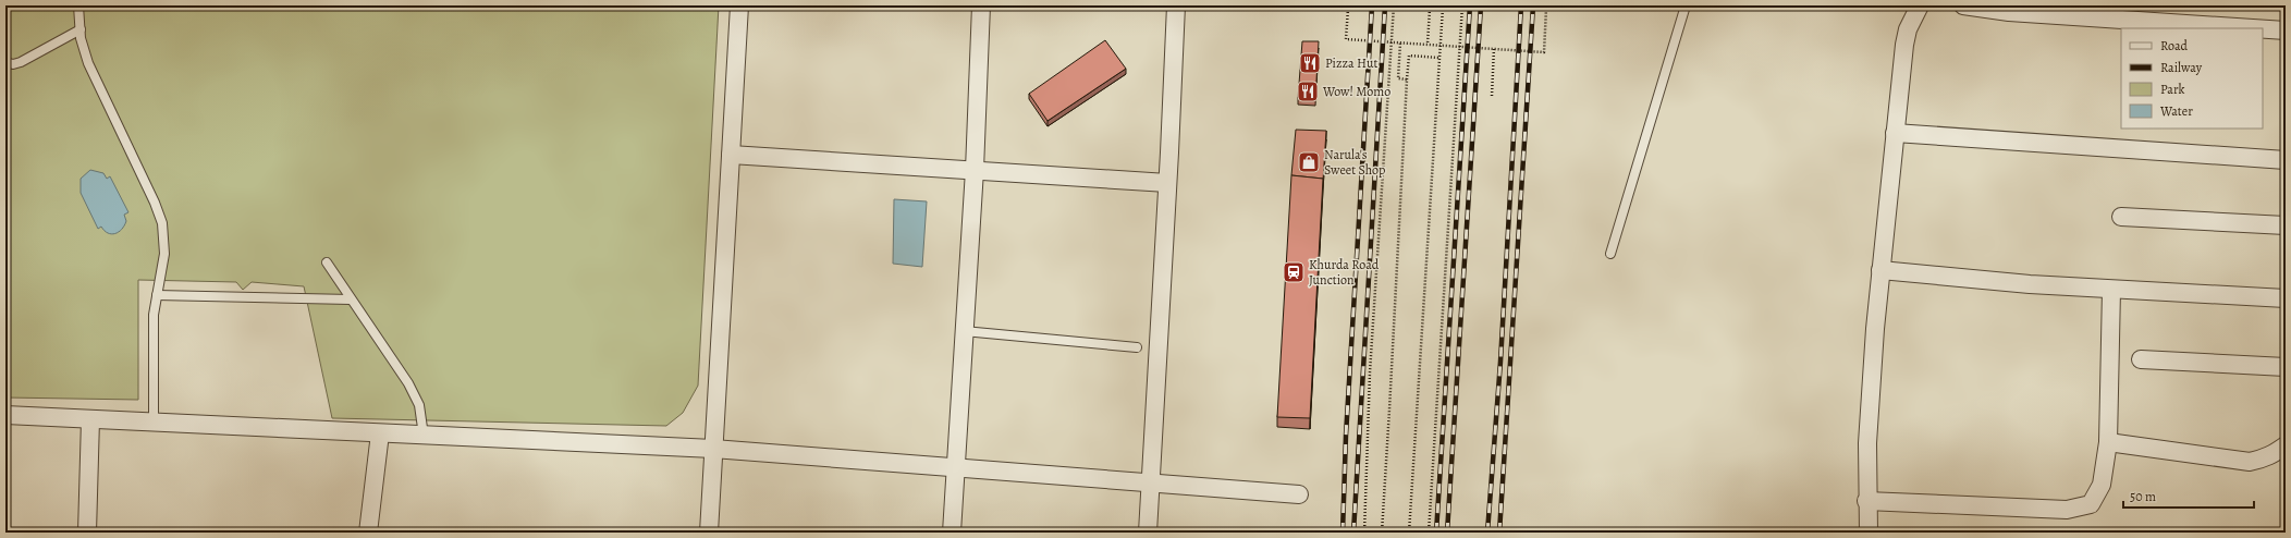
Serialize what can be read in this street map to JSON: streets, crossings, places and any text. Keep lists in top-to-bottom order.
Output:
{
  "places": {
    "restaurant": ["Pizza Hut", "Wow! Momo"],
    "shop": ["Narula's Sweet Shop"],
    "station": ["Khurda Road Junction"]
  },
  "legend": [
    "Road",
    "Railway",
    "Park",
    "Water"
  ],
  "scale_bar": "50 m"
}
